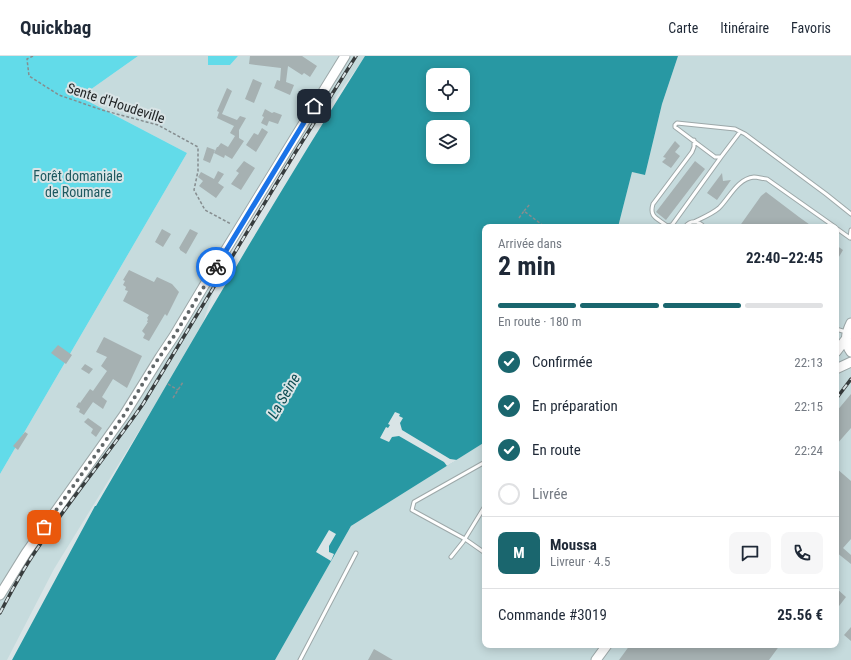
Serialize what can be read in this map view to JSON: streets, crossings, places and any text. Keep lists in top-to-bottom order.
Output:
{
  "streets": {
    "path": ["Sente d'Houdeville"]
  },
  "water": ["La Seine"],
  "parks": ["Forêt domaniale de Roumare"],
  "page": {
    "header": "Quickbag",
    "nav": ["Carte", "Itinéraire", "Favoris"],
    "heading": ["2 min", "Arrivée dans", "22:40–22:45"],
    "panel": [
      "Moussa",
      "Livreur · 4.5",
      "Commande #3019",
      "25.56 €"
    ],
    "bar": "En route · 180 m",
    "list": [
      ["Confirmée", "22:13"],
      ["En préparation", "22:15"],
      ["En route", "22:24"],
      "Livrée"
    ],
    "round": "M"
  }
}
